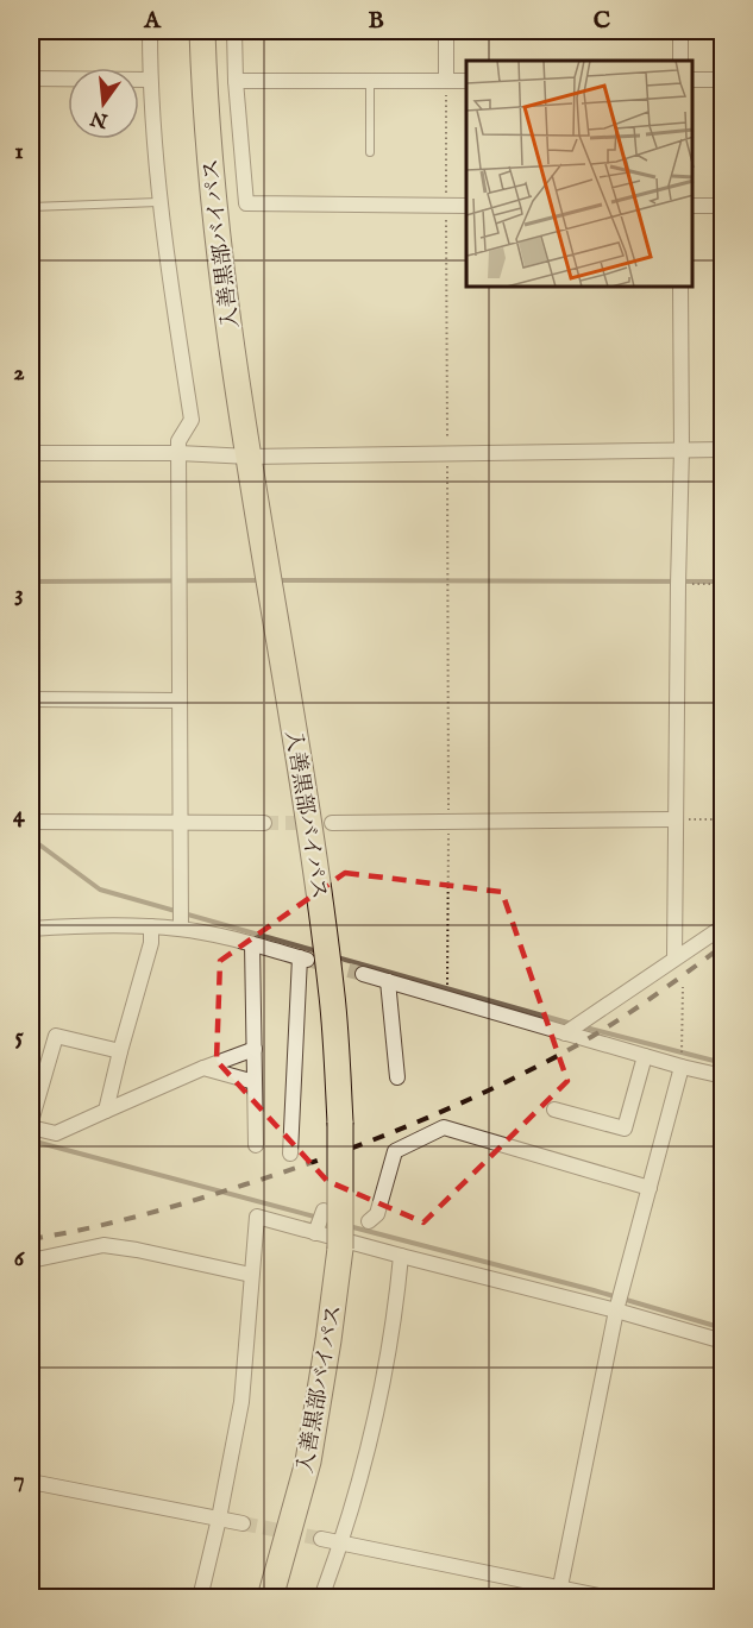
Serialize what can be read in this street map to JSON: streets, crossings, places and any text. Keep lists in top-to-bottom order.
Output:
{
  "streets": {
    "highway": ["入善黒部バイパス"]
  },
  "north": "bottom",
  "grid": {
    "columns": ["A", "B", "C"],
    "rows": [
      "1",
      "2",
      "3",
      "4",
      "5",
      "6",
      "7"
    ]
  }
}
